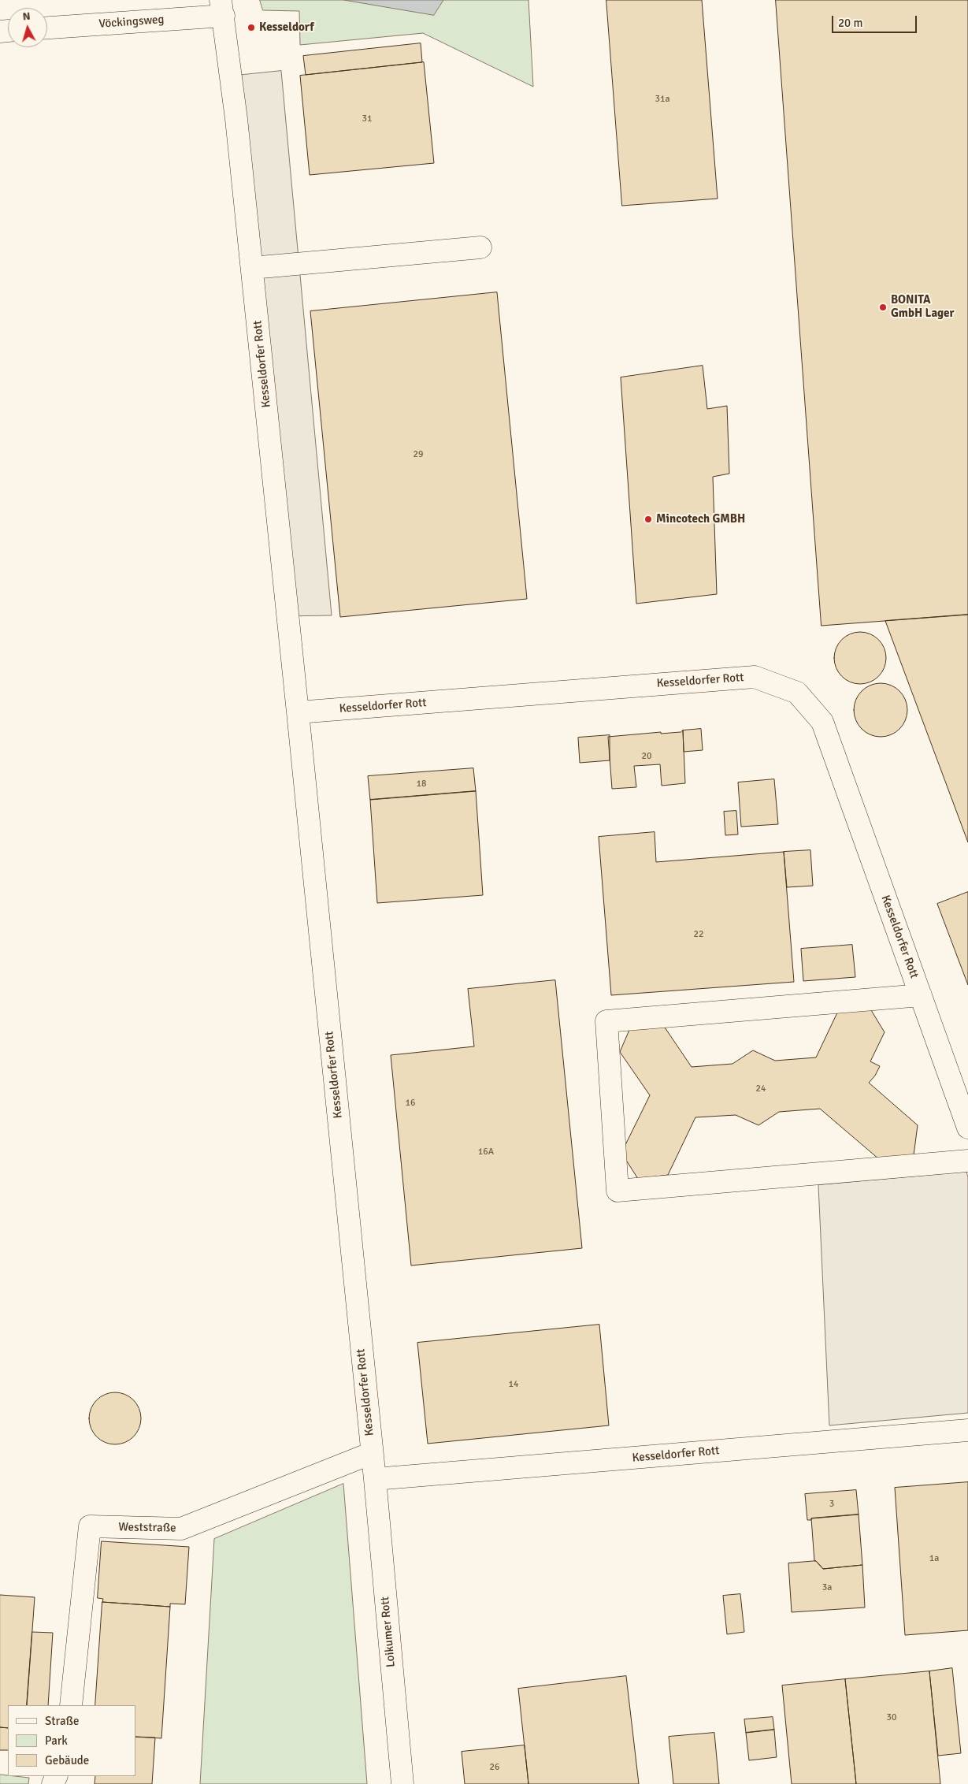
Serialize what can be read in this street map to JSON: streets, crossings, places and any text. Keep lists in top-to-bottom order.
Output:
{
  "streets": {
    "street": [
      "Vöckingsweg",
      "Kesseldorfer Rott",
      "Weststraße",
      "Loikumer Rott"
    ]
  },
  "crossings": [
    ["Vöckingsweg", "Kesseldorfer Rott"],
    ["Kesseldorfer Rott", "Weststraße"],
    ["Kesseldorfer Rott", "Loikumer Rott"]
  ],
  "places": ["Kesseldorf", "BONITA GmbH Lager", "Mincotech GMBH"],
  "house_numbers": [
    "31a",
    "31",
    "29",
    "20",
    "18",
    "22",
    "24",
    "16",
    "16A",
    "14",
    "3",
    "1a",
    "3a",
    "30",
    "26"
  ],
  "legend": ["Straße", "Park", "Gebäude"],
  "scale_bar": "20 m",
  "north": "top"
}
